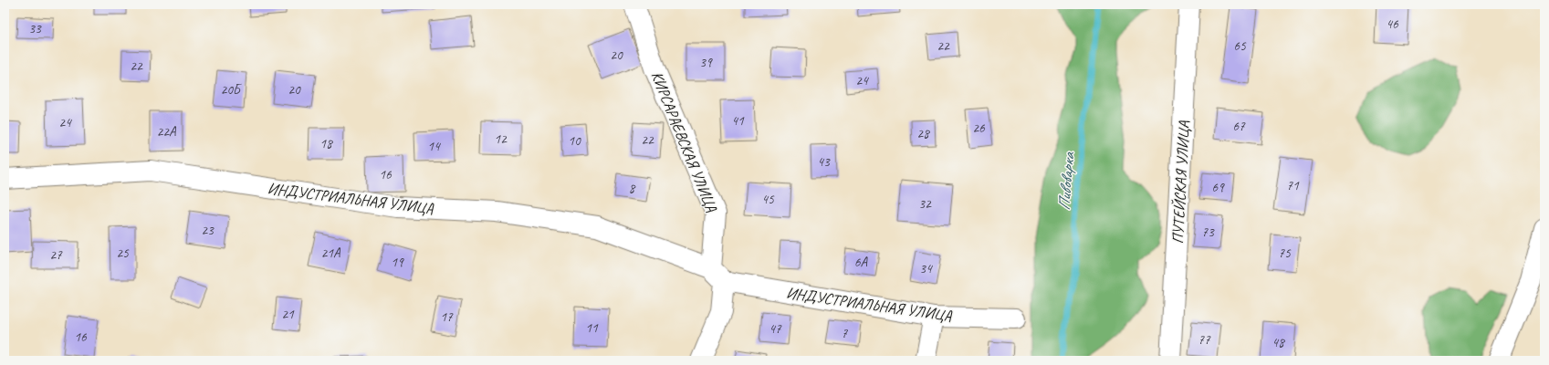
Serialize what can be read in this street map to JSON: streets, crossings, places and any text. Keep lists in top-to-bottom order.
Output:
{
  "streets": {
    "street": ["КИРСАРАЕВСКАЯ УЛИЦА", "ПУТЕЙСКАЯ УЛИЦА", "ИНДУСТРИАЛЬНАЯ УЛИЦА"]
  },
  "crossings": [
    ["КИРСАРАЕВСКАЯ УЛИЦА", "ИНДУСТРИАЛЬНАЯ УЛИЦА"]
  ],
  "water": ["Пивоварка"],
  "house_numbers": [
    "46",
    "33",
    "22",
    "65",
    "20",
    "39",
    "22",
    "24",
    "20Б",
    "20",
    "41",
    "24",
    "67",
    "26",
    "22А",
    "28",
    "12",
    "22",
    "10",
    "18",
    "14",
    "43",
    "16",
    "71",
    "69",
    "8",
    "45",
    "32",
    "23",
    "73",
    "25",
    "21А",
    "75",
    "27",
    "19",
    "6А",
    "34",
    "21",
    "17",
    "11",
    "47",
    "7",
    "16",
    "77",
    "48"
  ]
}
